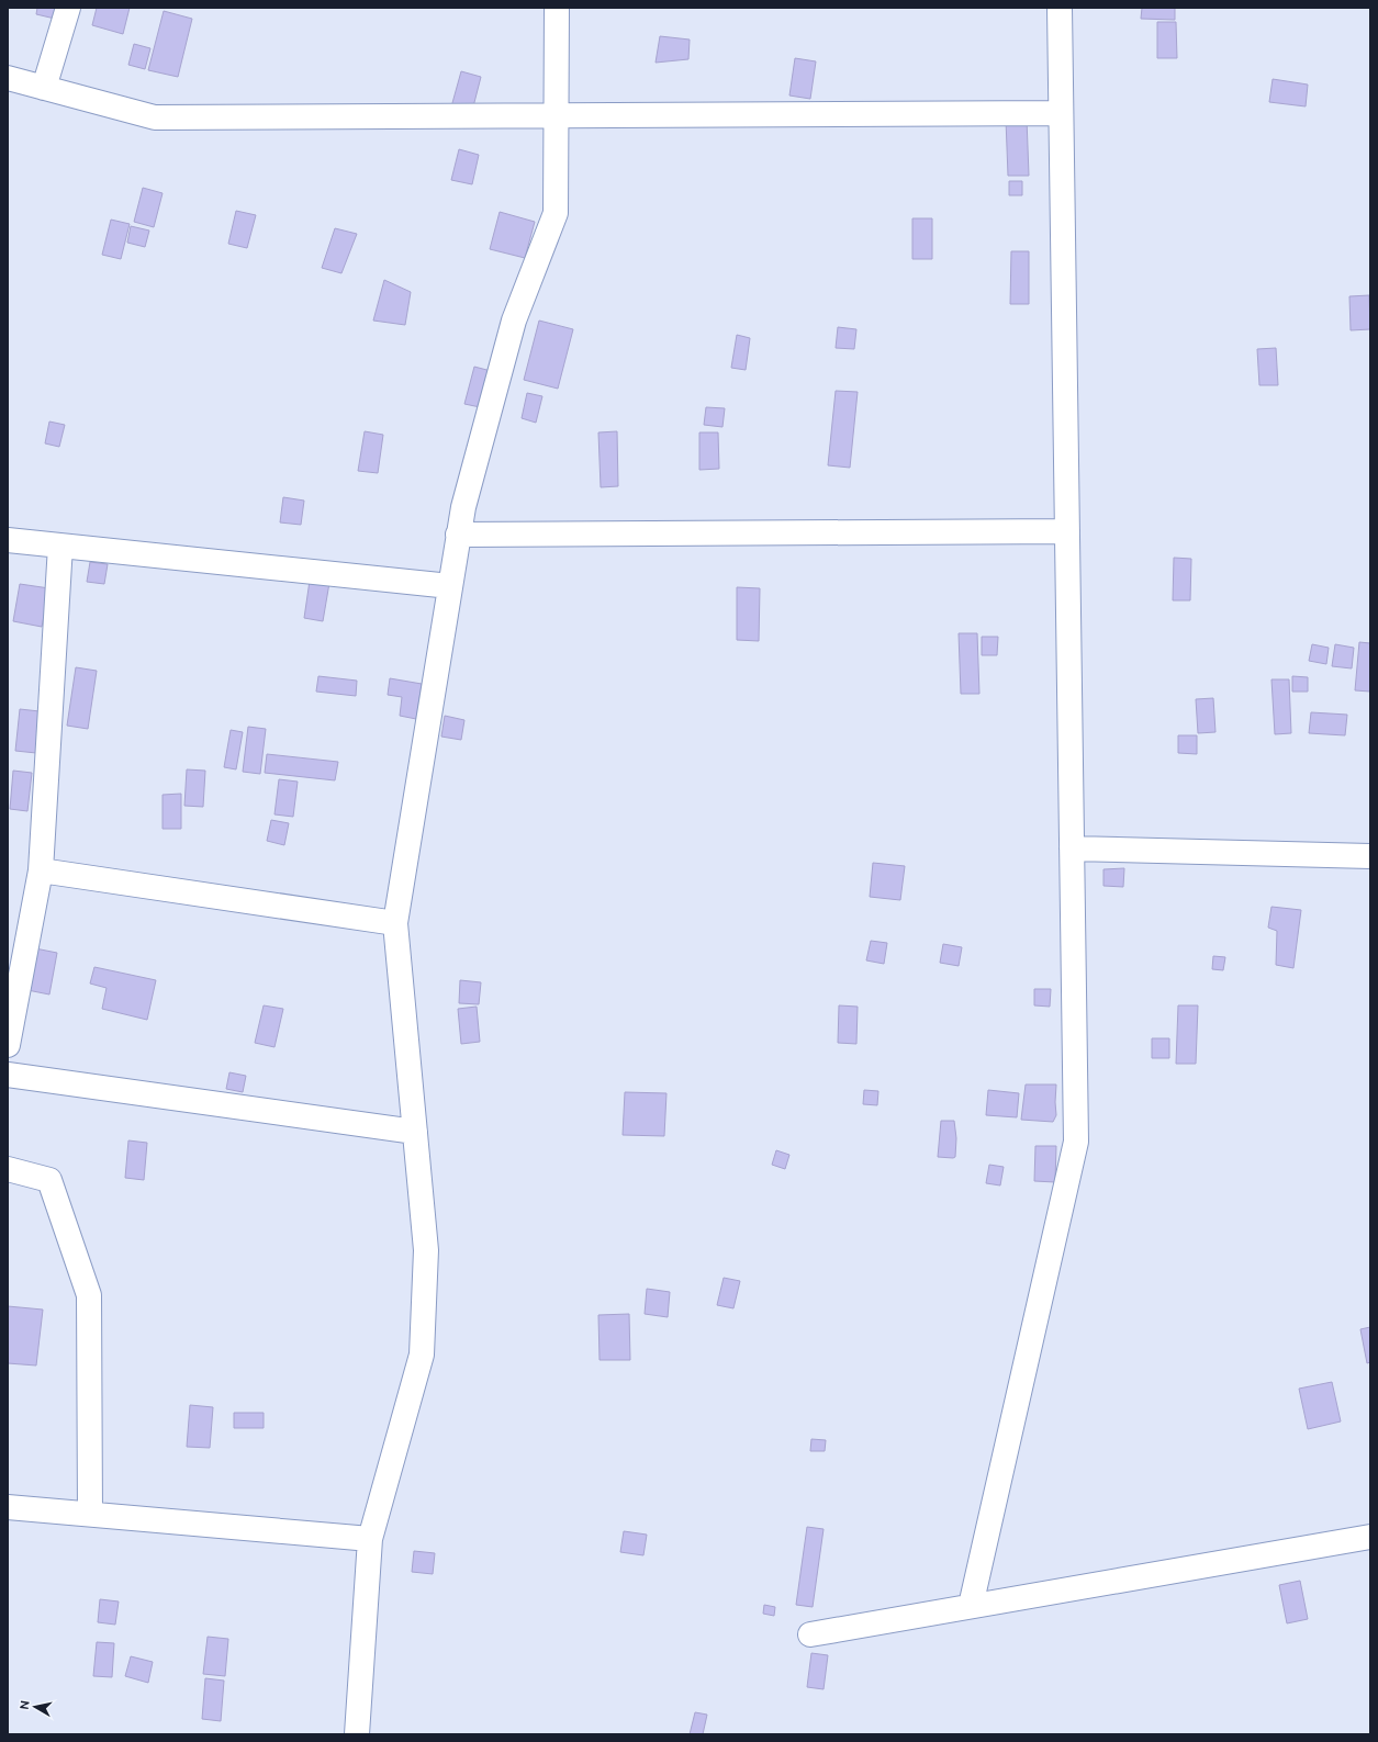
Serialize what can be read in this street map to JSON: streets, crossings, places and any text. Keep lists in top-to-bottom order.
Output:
{
  "north": "left"
}
